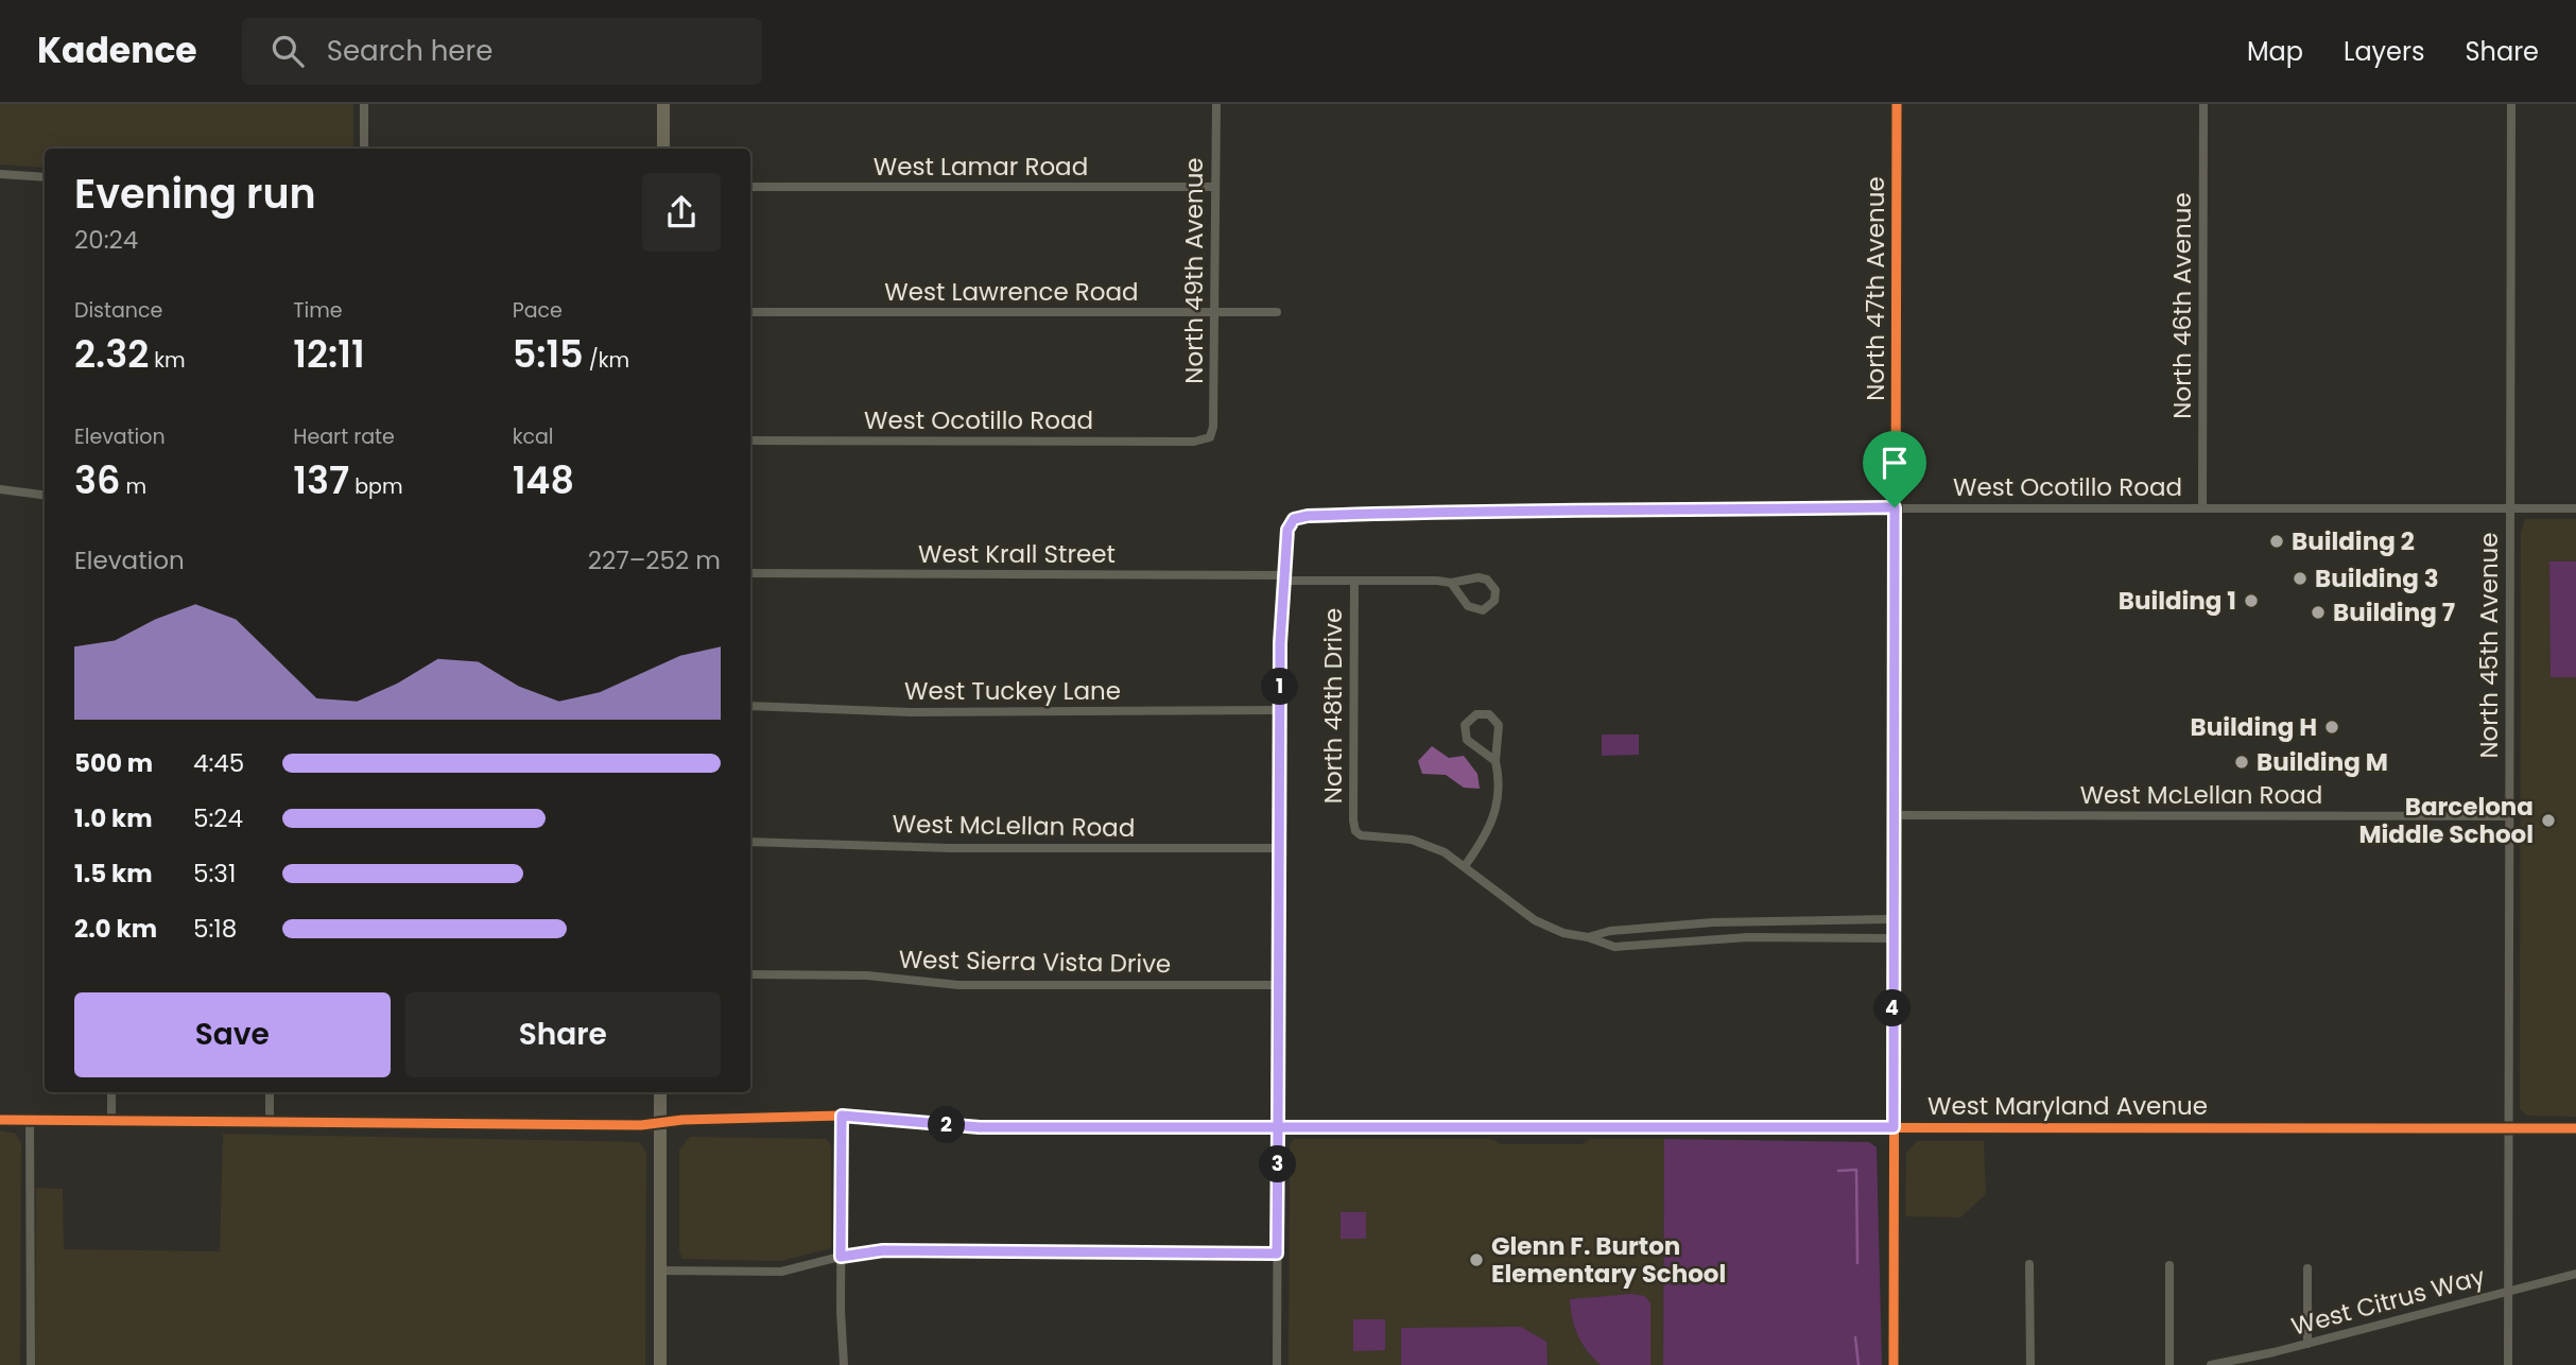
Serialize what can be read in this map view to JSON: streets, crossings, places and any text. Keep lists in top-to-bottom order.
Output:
{
  "streets": {
    "street": [
      "West Lamar Road",
      "North 49th Avenue",
      "North 47th Avenue",
      "West Lawrence Road",
      "North 46th Avenue",
      "West Ocotillo Road",
      "West Krall Street",
      "North 45th Avenue",
      "West Tuckey Lane",
      "North 48th Drive",
      "West McLellan Road",
      "West Sierra Vista Drive",
      "West Maryland Avenue",
      "West Citrus Way"
    ]
  },
  "crossings": [
    ["West Lamar Road", "North 49th Avenue"],
    ["North 49th Avenue", "West Lawrence Road"],
    ["North 49th Avenue", "West Ocotillo Road"],
    ["North 47th Avenue", "West Ocotillo Road"],
    ["North 47th Avenue", "West McLellan Road"],
    ["North 47th Avenue", "West Maryland Avenue"],
    ["North 46th Avenue", "West Ocotillo Road"],
    ["West Ocotillo Road", "West Krall Street"],
    ["West Ocotillo Road", "North 45th Avenue"],
    ["West Krall Street", "North 48th Drive"],
    ["North 45th Avenue", "West McLellan Road"],
    ["North 45th Avenue", "West Maryland Avenue"],
    ["North 45th Avenue", "West Citrus Way"]
  ],
  "places": [
    "Building 2",
    "Building 3",
    "Building 1",
    "Building 7",
    "Building H",
    "Building M",
    "Barcelona Middle School",
    "Glenn F. Burton Elementary School"
  ],
  "page": {
    "header": "Kadence",
    "search": "Search here",
    "nav": ["Map", "Layers", "Share"],
    "heading": ["Evening run", "20:24"],
    "stats": [
      ["Distance", "2.32 km"],
      ["Time", "12:11"],
      ["Pace", "5:15 /km"],
      ["Elevation", "36 m"],
      ["Heart rate", "137 bpm"],
      ["kcal", "148"]
    ],
    "chart": ["Elevation", "227–252 m"],
    "pins": [
      "1",
      "4",
      "2",
      "3"
    ],
    "list": [
      {
        "name": "500 m",
        "note": "4:45"
      },
      {
        "name": "1.0 km",
        "note": "5:24"
      },
      {
        "name": "1.5 km",
        "note": "5:31"
      },
      {
        "name": "2.0 km",
        "note": "5:18"
      }
    ],
    "buttons": ["Save", "Share"]
  }
}
